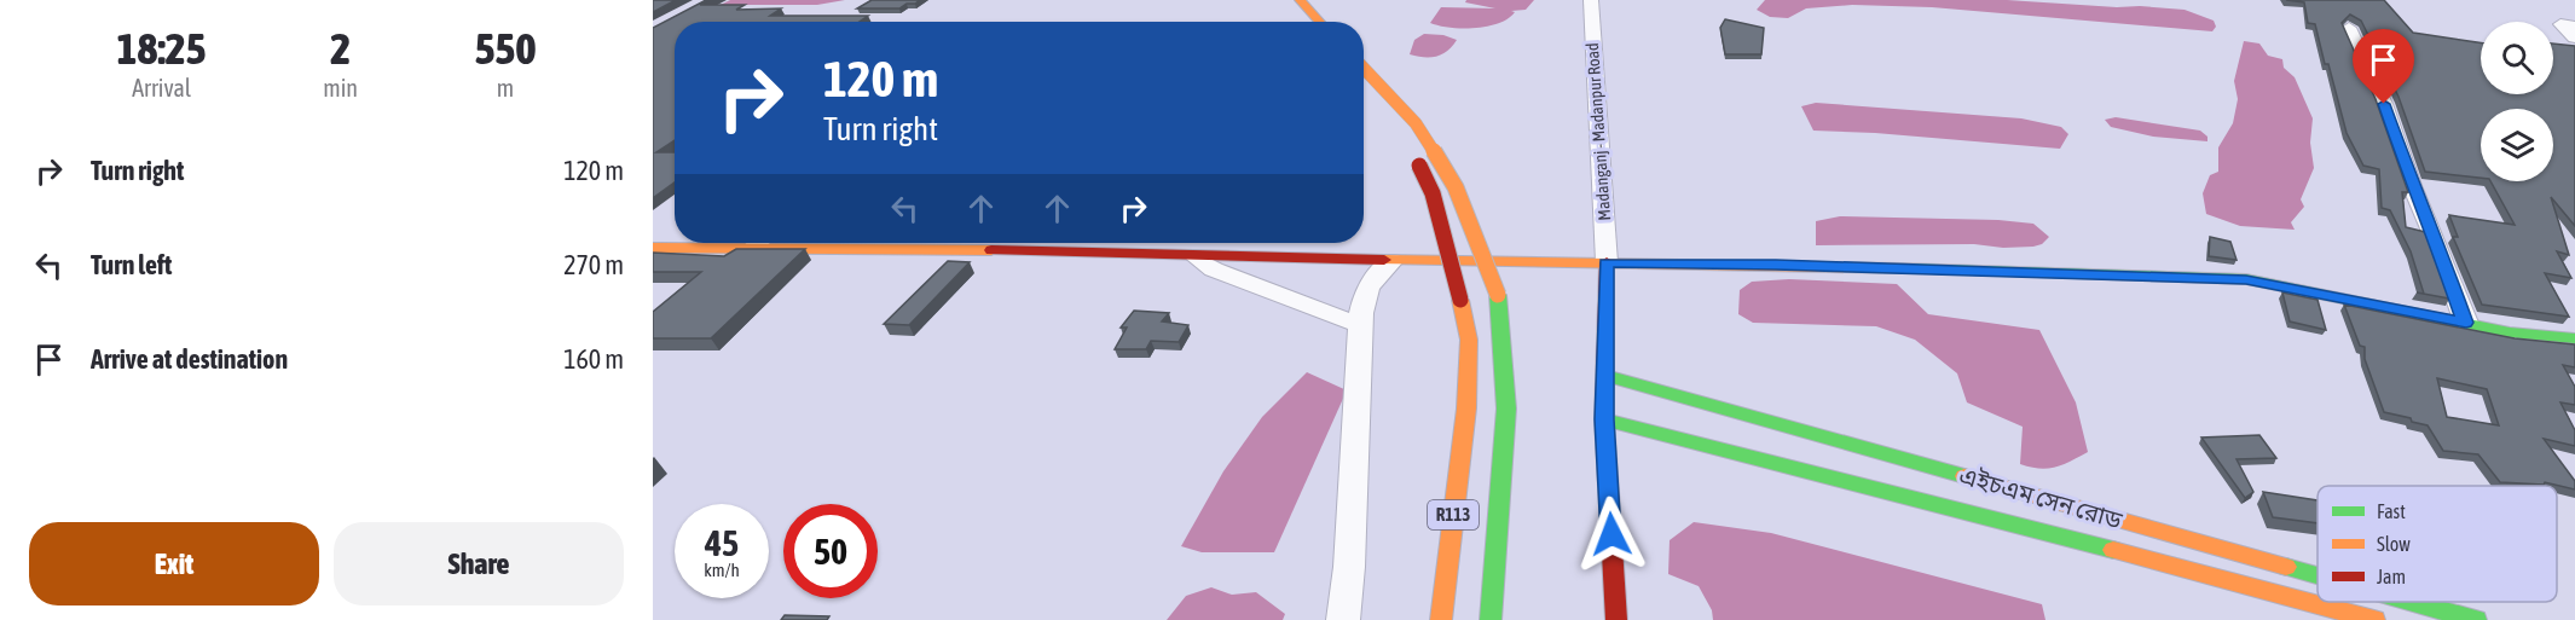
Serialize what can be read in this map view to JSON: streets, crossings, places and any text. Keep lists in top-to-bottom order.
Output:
{
  "streets": {
    "main road": ["এইচএম সেন রোড", "R113"],
    "street": ["Madanganj - Madanpur Road"]
  },
  "legend": ["Fast", "Slow", "Jam"],
  "page": {
    "eta": [
      "18:25",
      "Arrival",
      "2",
      "min",
      "550",
      "m"
    ],
    "turn": ["120 m", "Turn right"],
    "list": [
      {
        "name": "Turn right",
        "value": "120 m"
      },
      {
        "name": "Turn left",
        "value": "270 m"
      },
      {
        "name": "Arrive at destination",
        "value": "160 m"
      }
    ],
    "speed": "45 km/h",
    "limit": "50",
    "buttons": ["Exit", "Share"]
  }
}
